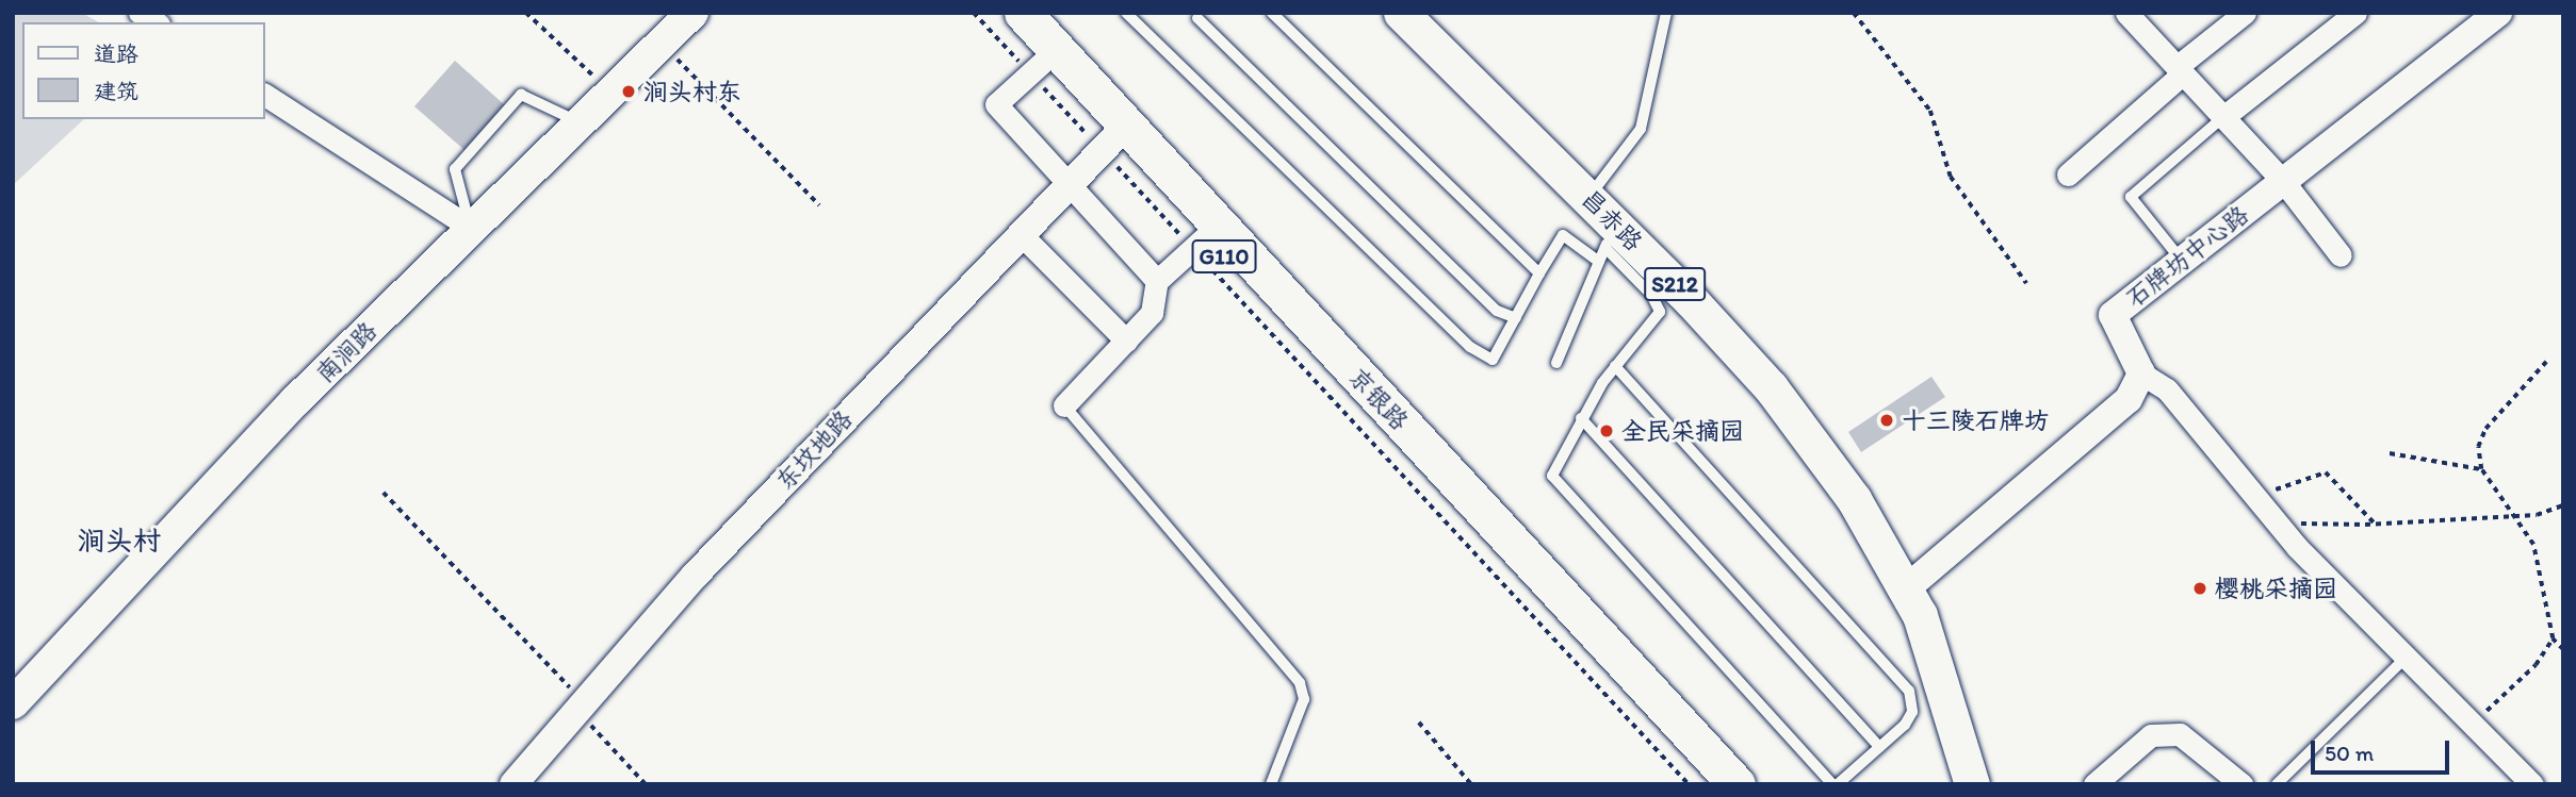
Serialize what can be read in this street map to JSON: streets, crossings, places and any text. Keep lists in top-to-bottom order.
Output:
{
  "streets": {
    "highway": ["G110", "京银路"],
    "main road": ["昌赤路", "S212", "南涧路"],
    "street": ["石牌坊中心路", "东坟地路"]
  },
  "crossings": [
    ["京银路", "东坟地路"]
  ],
  "districts": ["涧头村"],
  "places": [
    "涧头村东",
    "十三陵石牌坊",
    "全民采摘园",
    "樱桃采摘园"
  ],
  "legend": ["道路", "建筑"],
  "scale_bar": "50 m"
}
